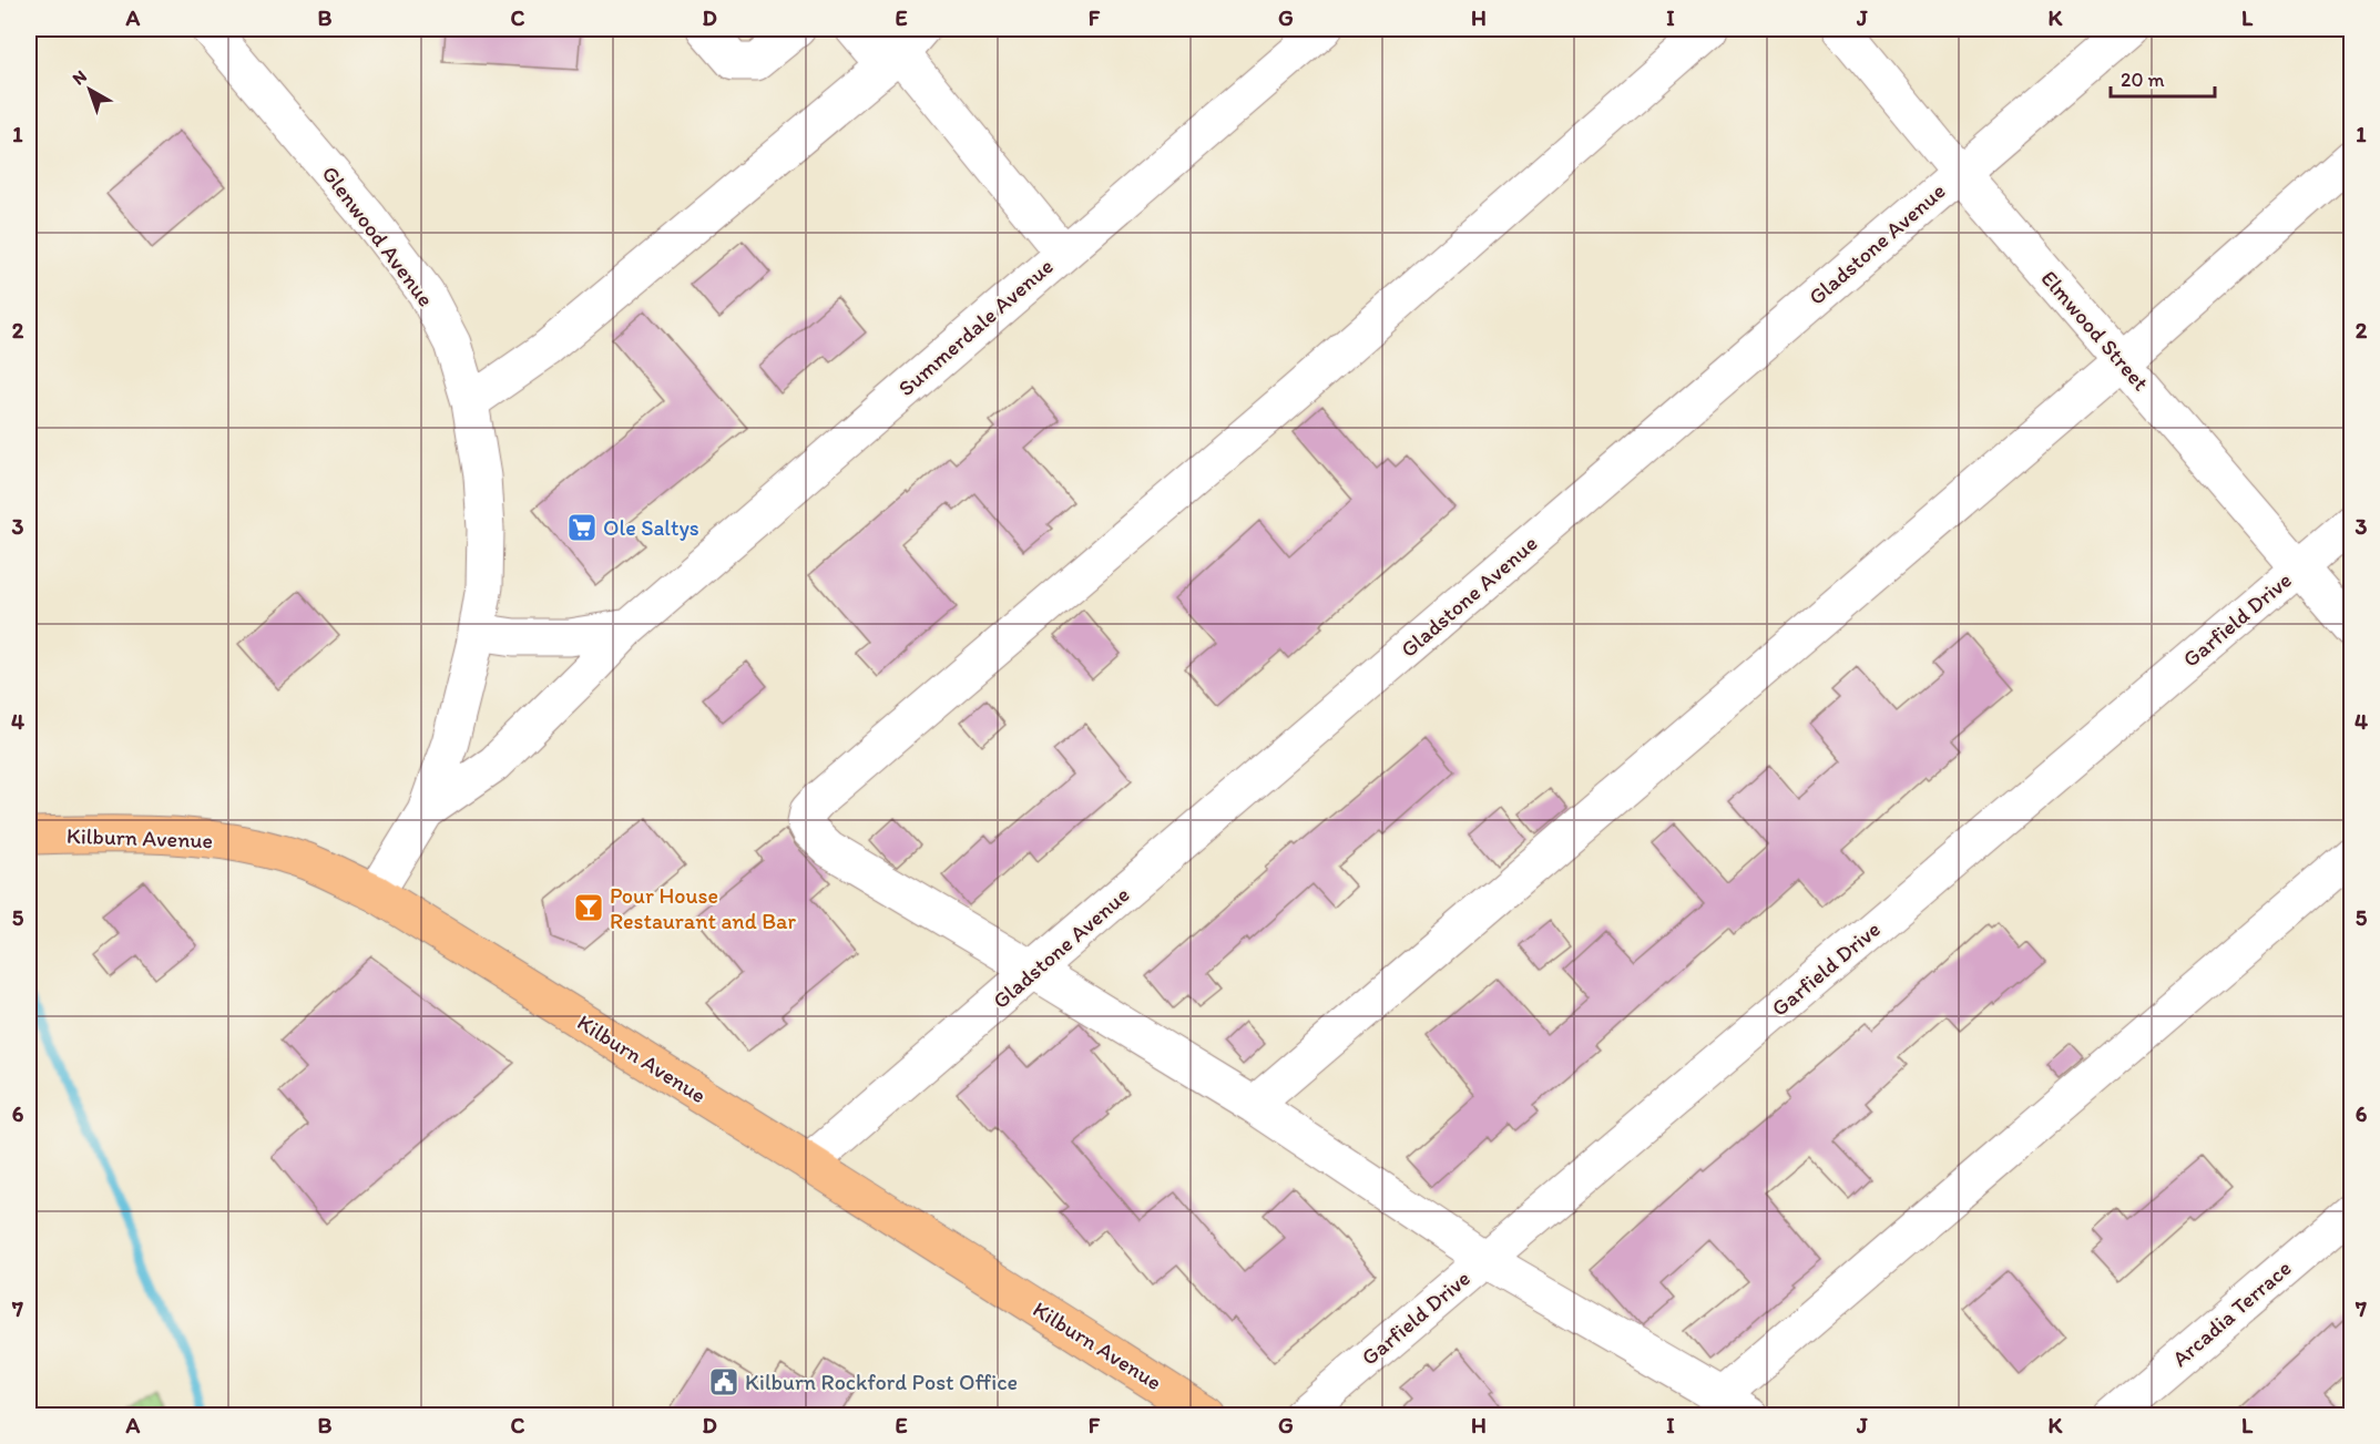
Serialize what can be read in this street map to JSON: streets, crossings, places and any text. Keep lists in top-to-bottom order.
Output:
{
  "streets": {
    "main road": ["Kilburn Avenue"],
    "street": [
      "Glenwood Avenue",
      "Gladstone Avenue",
      "Summerdale Avenue",
      "Elmwood Street",
      "Garfield Drive",
      "Arcadia Terrace"
    ]
  },
  "crossings": [
    ["Glenwood Avenue", "Summerdale Avenue"],
    ["Glenwood Avenue", "Kilburn Avenue"],
    ["Gladstone Avenue", "Elmwood Street"],
    ["Gladstone Avenue", "Kilburn Avenue"],
    ["Elmwood Street", "Garfield Drive"]
  ],
  "places": {
    "supermarket": ["Ole Saltys"],
    "bar": ["Pour House Restaurant and Bar"],
    "public building": ["Kilburn Rockford Post Office"]
  },
  "scale_bar": "20 m",
  "north": "top left",
  "grid": {
    "columns": [
      "A",
      "B",
      "C",
      "D",
      "E",
      "F",
      "G",
      "H",
      "I",
      "J",
      "K",
      "L"
    ],
    "rows": [
      "1",
      "2",
      "3",
      "4",
      "5",
      "6",
      "7"
    ]
  }
}
